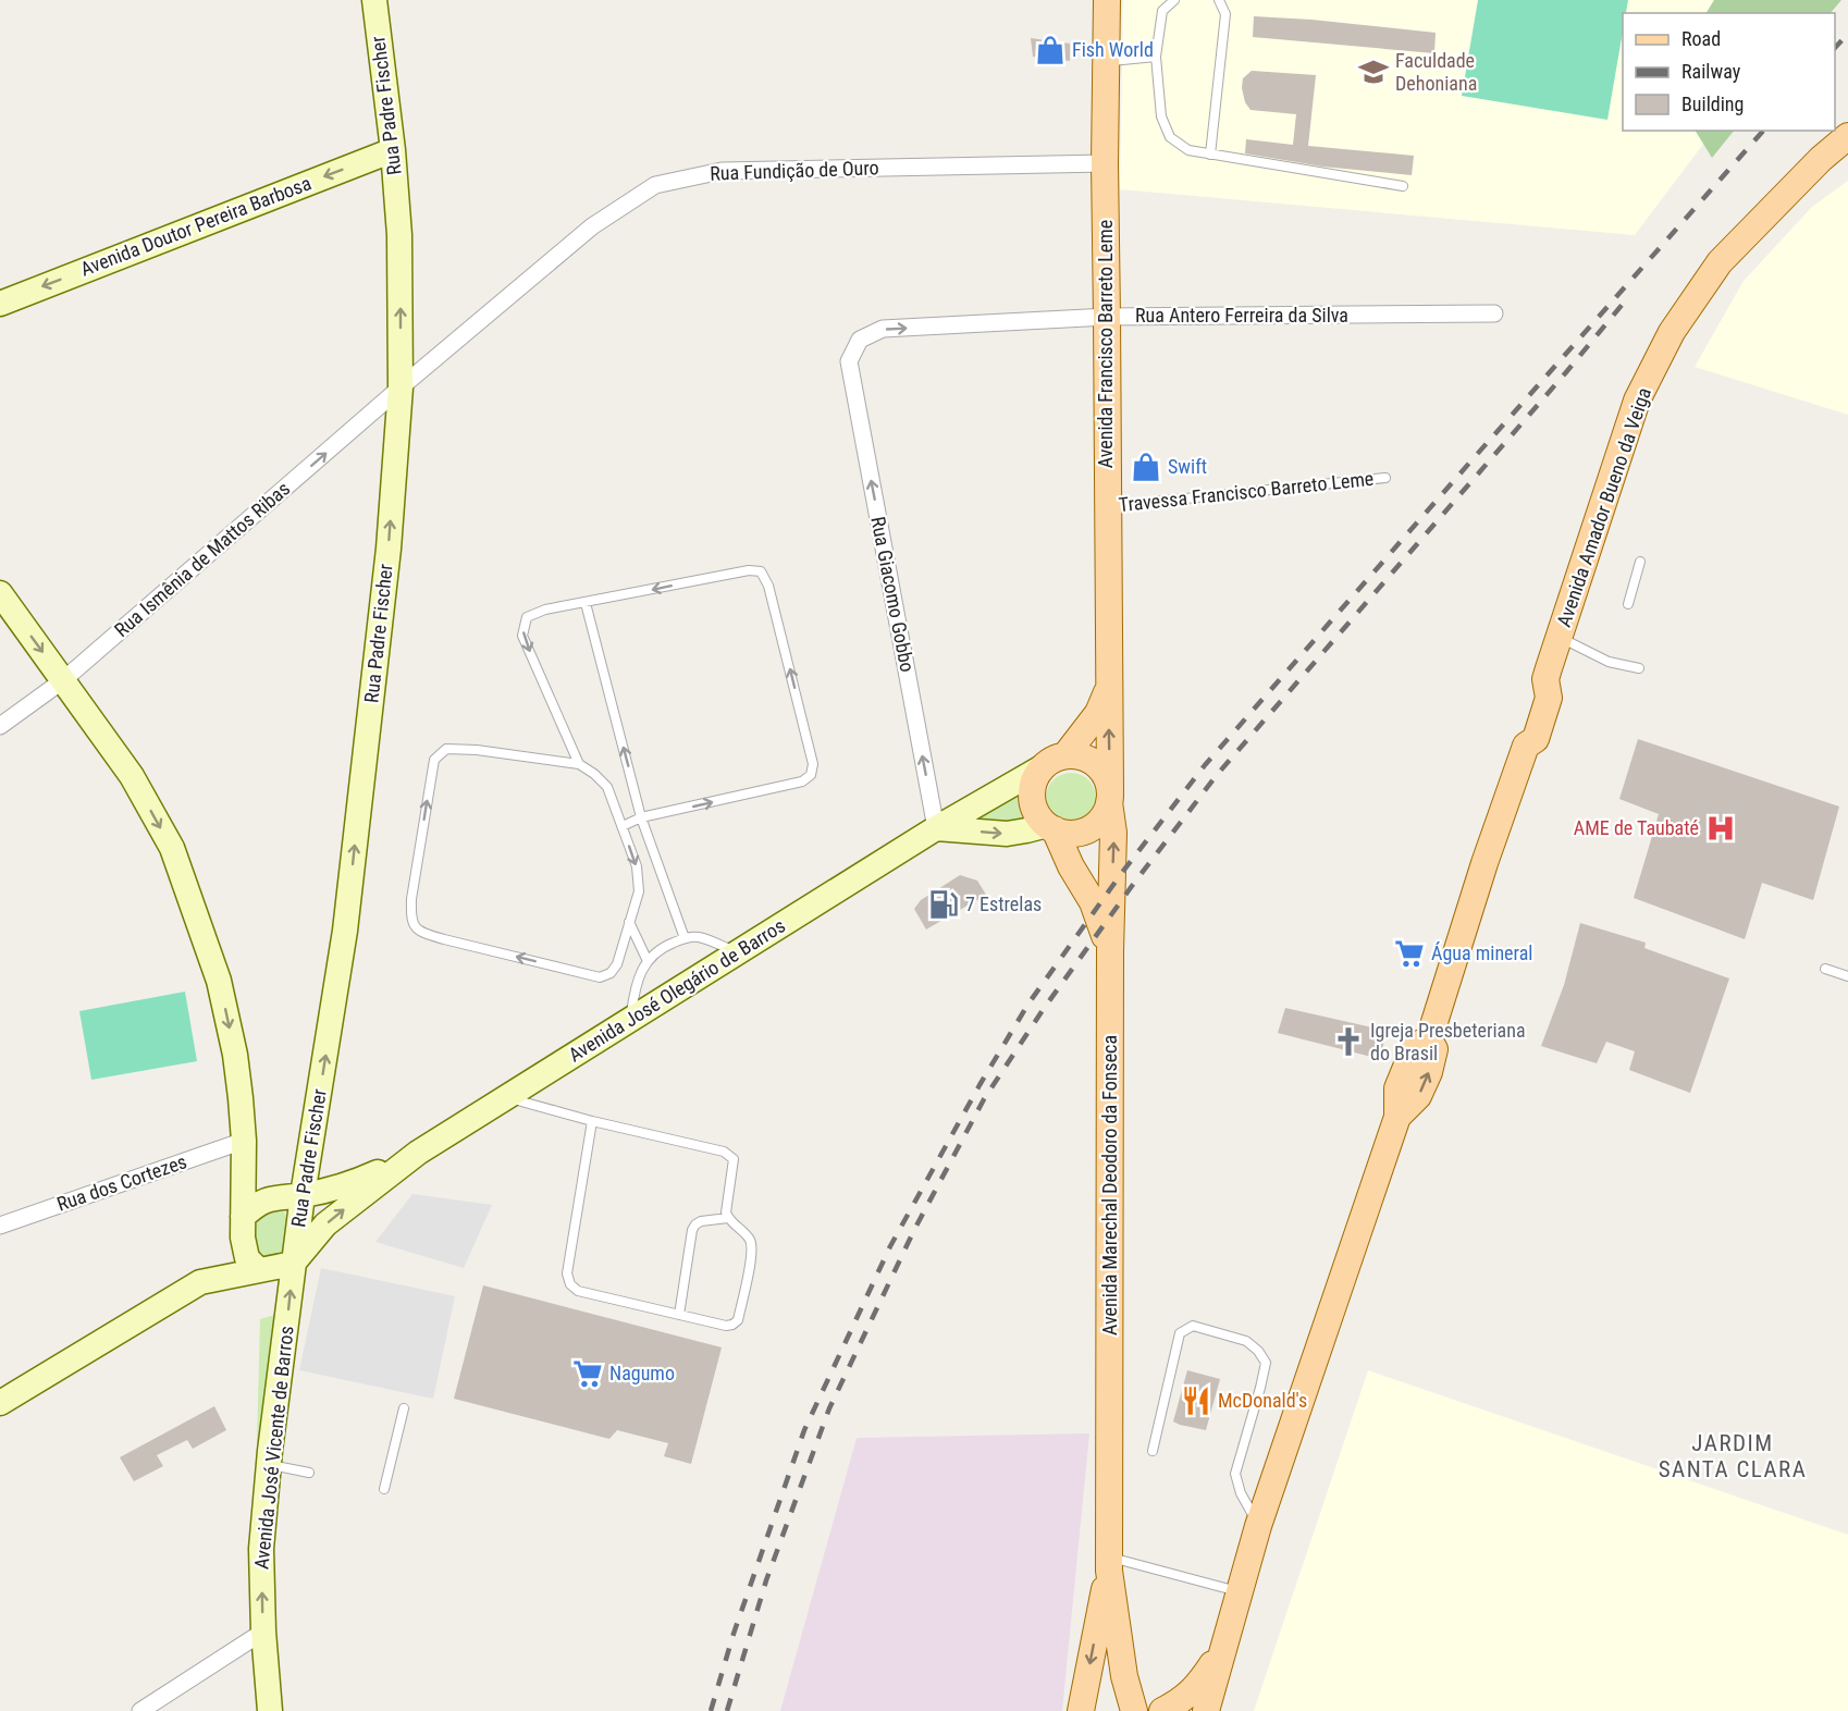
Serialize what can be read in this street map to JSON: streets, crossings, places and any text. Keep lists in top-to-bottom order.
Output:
{
  "streets": {
    "main road": [
      "Rua Padre Fischer",
      "Avenida Doutor Pereira Barbosa",
      "Avenida Francisco Barreto Leme",
      "Avenida Amador Bueno da Veiga",
      "Avenida José Olegário de Barros",
      "Avenida Marechal Deodoro da Fonseca",
      "Avenida José Vicente de Barros"
    ],
    "street": [
      "Rua Fundição de Ouro",
      "Rua Antero Ferreira da Silva",
      "Rua Ismênia de Mattos Ribas",
      "Rua Giacomo Gobbo",
      "Rua dos Cortezes"
    ],
    "lane": ["Travessa Francisco Barreto Leme"]
  },
  "crossings": [
    ["Rua Padre Fischer", "Rua Fundição de Ouro"],
    ["Rua Padre Fischer", "Avenida Doutor Pereira Barbosa"],
    ["Rua Padre Fischer", "Rua Ismênia de Mattos Ribas"],
    ["Rua Padre Fischer", "Avenida José Olegário de Barros"],
    ["Rua Padre Fischer", "Avenida José Vicente de Barros"],
    ["Rua Fundição de Ouro", "Avenida Francisco Barreto Leme"],
    ["Rua Fundição de Ouro", "Rua Ismênia de Mattos Ribas"],
    ["Rua Antero Ferreira da Silva", "Avenida Francisco Barreto Leme"],
    ["Rua Antero Ferreira da Silva", "Rua Giacomo Gobbo"],
    ["Avenida Francisco Barreto Leme", "Travessa Francisco Barreto Leme"],
    ["Avenida Francisco Barreto Leme", "Avenida José Olegário de Barros"],
    ["Avenida Francisco Barreto Leme", "Avenida Marechal Deodoro da Fonseca"],
    ["Rua Giacomo Gobbo", "Avenida José Olegário de Barros"],
    ["Avenida José Olegário de Barros", "Avenida Marechal Deodoro da Fonseca"],
    ["Avenida José Olegário de Barros", "Avenida José Vicente de Barros"]
  ],
  "one_way": [
    "Rua Padre Fischer",
    "Avenida Doutor Pereira Barbosa",
    "Rua Antero Ferreira da Silva",
    "Rua Ismênia de Mattos Ribas",
    "Rua Giacomo Gobbo",
    "Avenida José Vicente de Barros"
  ],
  "districts": ["JARDIM SANTA CLARA"],
  "places": {
    "shop": ["Fish World", "Swift"],
    "school or university": ["Faculdade Dehoniana"],
    "hospital": ["AME de Taubaté"],
    "fuel station": ["7 Estrelas"],
    "supermarket": ["Água mineral", "Nagumo"],
    "church": ["Igreja Presbeteriana do Brasil"],
    "restaurant": ["McDonald's"]
  },
  "legend": ["Road", "Railway", "Building"]
}
